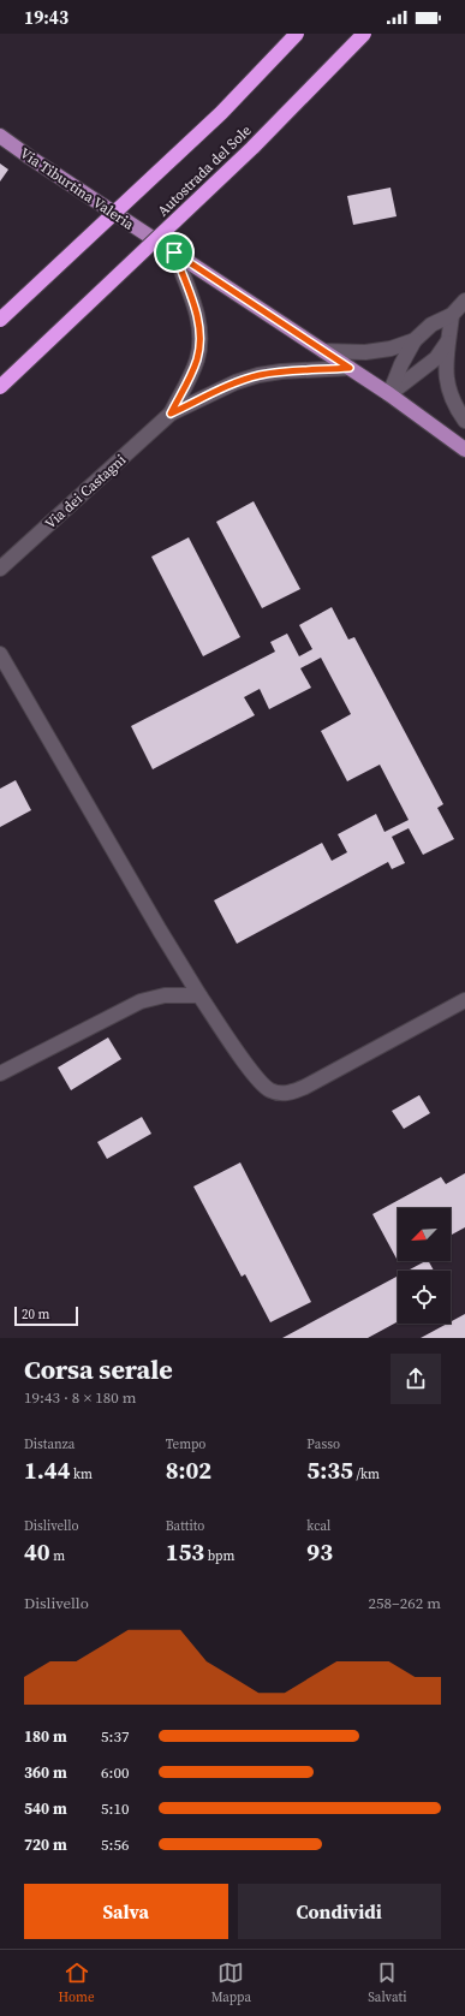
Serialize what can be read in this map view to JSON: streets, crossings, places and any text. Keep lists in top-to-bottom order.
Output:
{
  "streets": {
    "highway": ["Autostrada del Sole"],
    "main road": ["Via Tiburtina Valeria"],
    "street": ["Via dei Castagni"]
  },
  "scale_bar": "20 m",
  "north": "bottom left",
  "page": {
    "status": "19:43",
    "scale": "20 m",
    "heading": ["Corsa serale", "19:43 · 8 × 180 m"],
    "stats": [
      ["Distanza", "1.44 km"],
      ["Tempo", "8:02"],
      ["Passo", "5:35 /km"],
      ["Dislivello", "40 m"],
      ["Battito", "153 bpm"],
      ["kcal", "93"]
    ],
    "chart": ["Dislivello", "258–262 m"],
    "list": [
      {
        "name": "180 m",
        "note": "5:37"
      },
      {
        "name": "360 m",
        "note": "6:00"
      },
      {
        "name": "540 m",
        "note": "5:10"
      },
      {
        "name": "720 m",
        "note": "5:56"
      }
    ],
    "buttons": ["Salva", "Condividi"],
    "tabs": ["Home", "Mappa", "Salvati"]
  }
}
